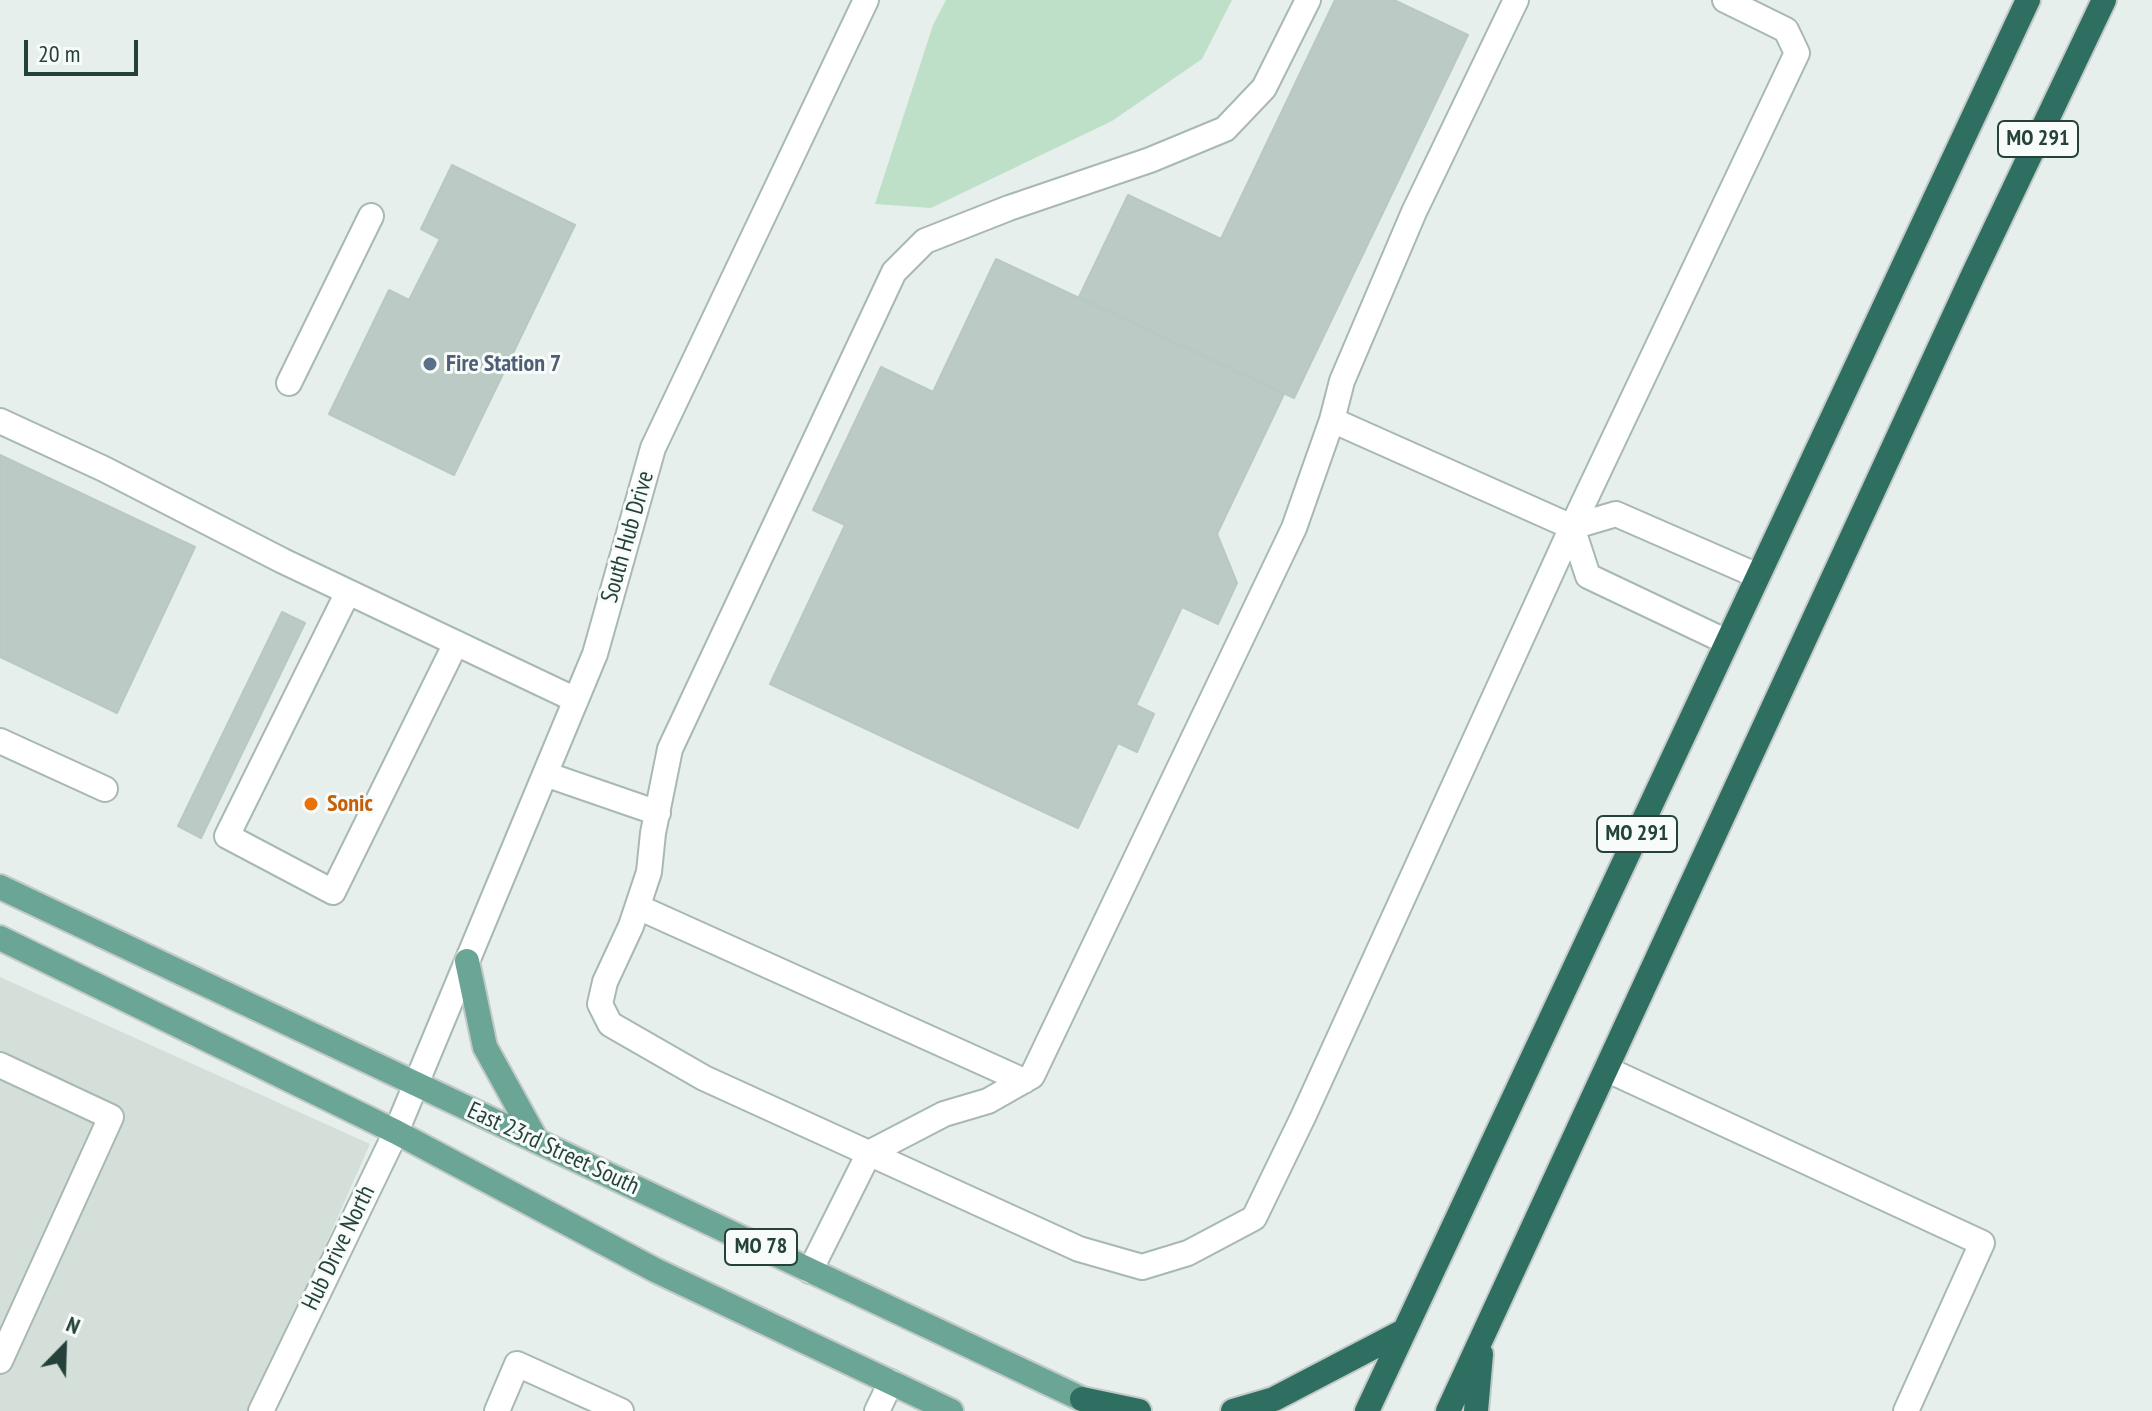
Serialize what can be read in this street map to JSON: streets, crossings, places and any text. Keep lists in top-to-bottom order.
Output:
{
  "streets": {
    "highway": ["MO 291"],
    "main road": ["East 23rd Street South", "MO 78"],
    "street": ["South Hub Drive", "Hub Drive North"]
  },
  "crossings": [
    ["South Hub Drive", "East 23rd Street South"],
    ["South Hub Drive", "Hub Drive North"],
    ["East 23rd Street South", "Hub Drive North"],
    ["MO 78", "Hub Drive North"]
  ],
  "places": ["Fire Station 7", "Sonic"],
  "scale_bar": "20 m",
  "north": "top right"
}
